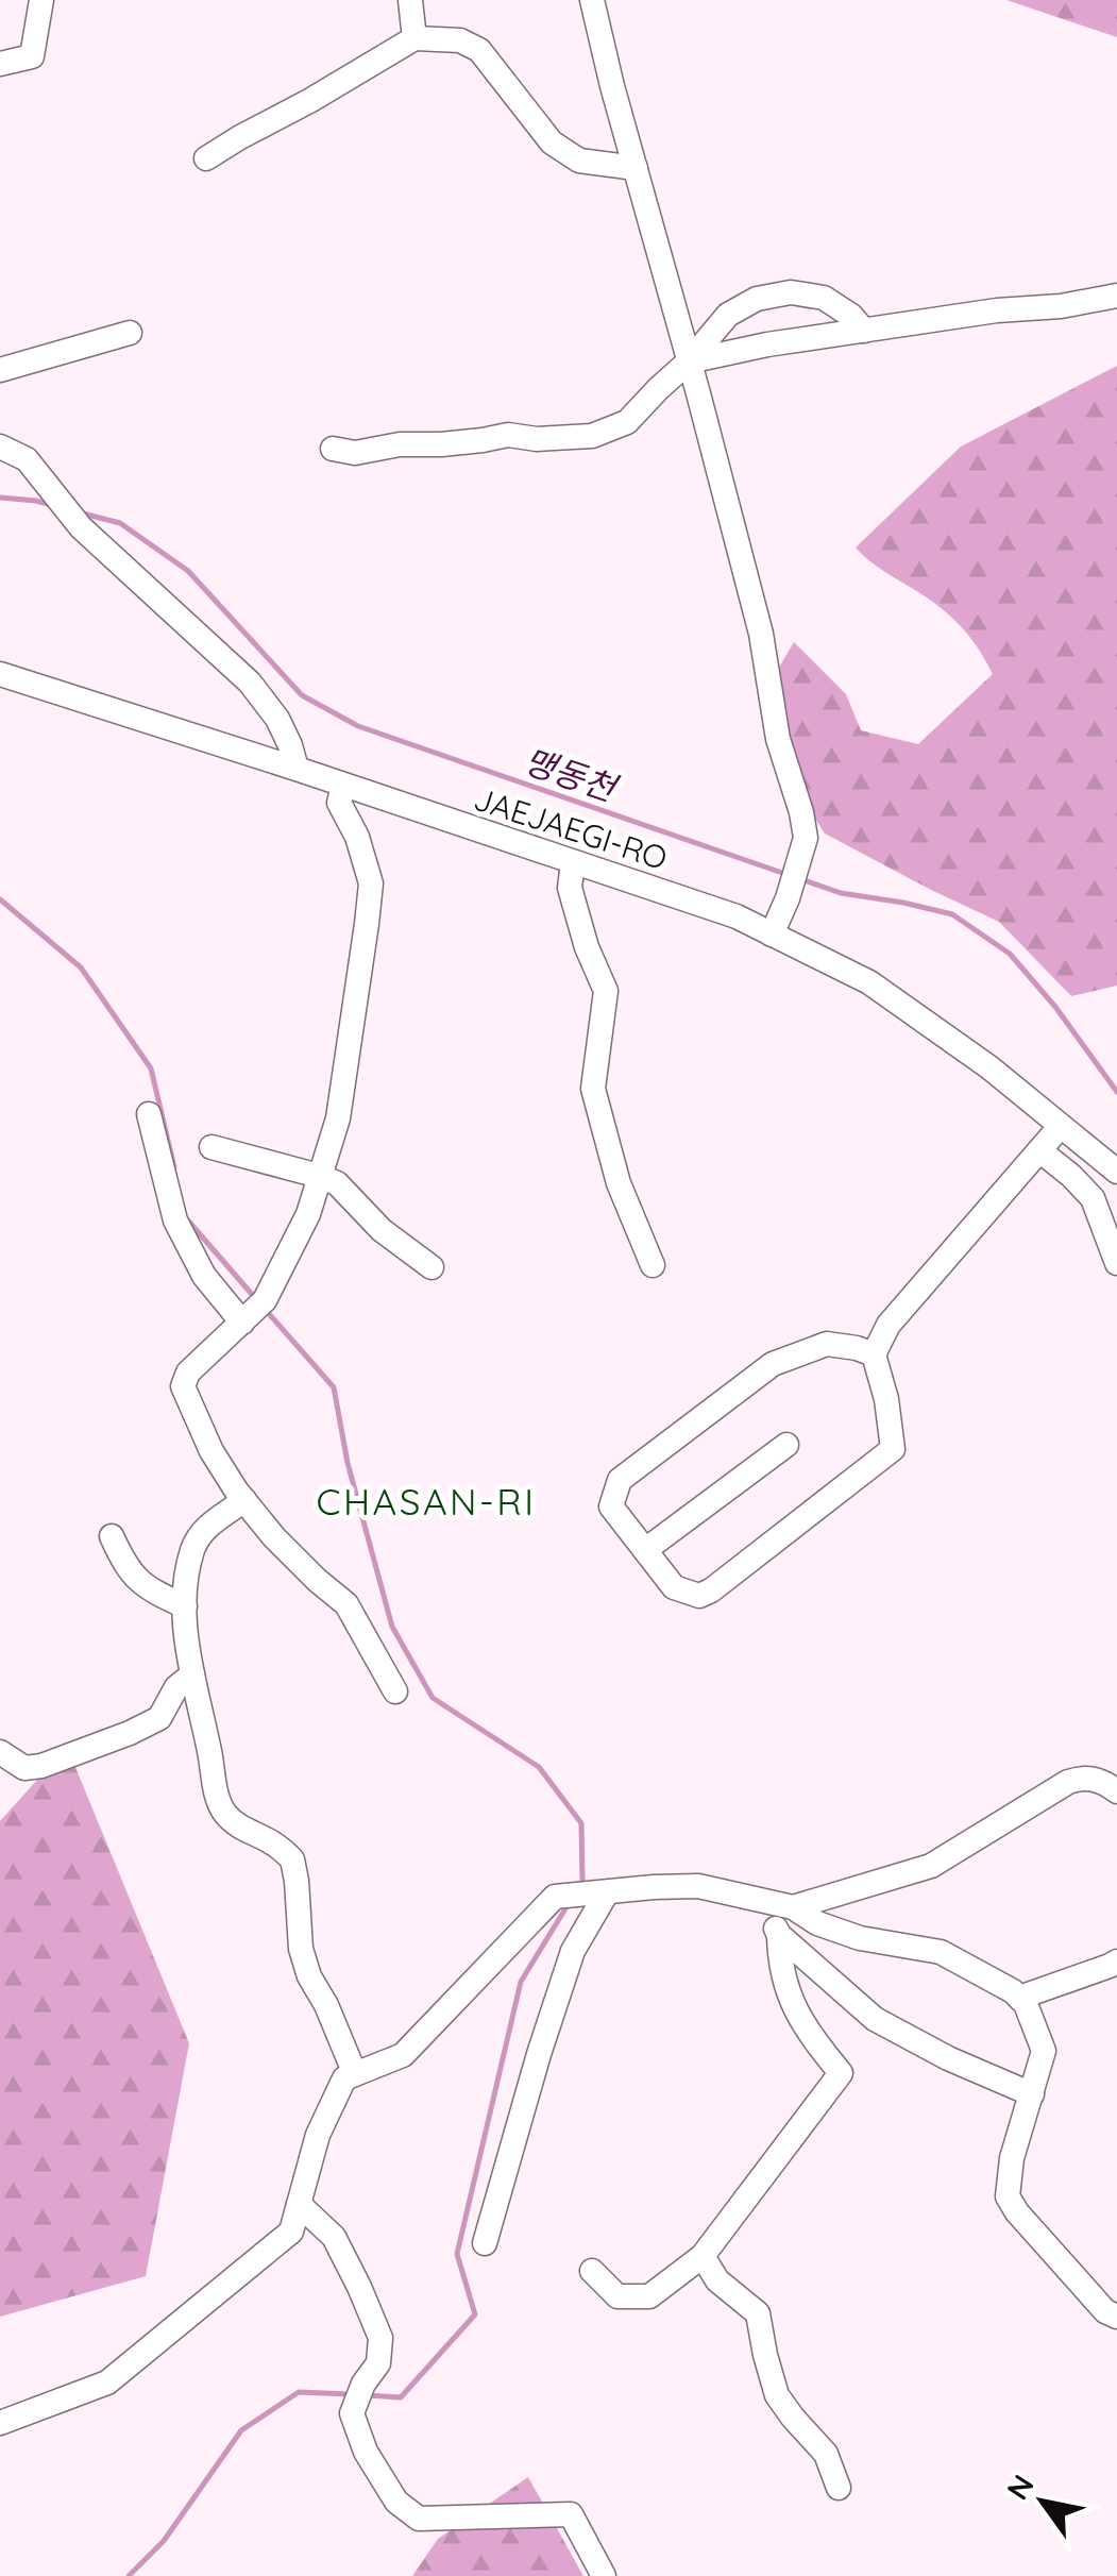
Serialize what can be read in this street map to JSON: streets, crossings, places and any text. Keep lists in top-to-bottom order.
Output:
{
  "streets": {
    "street": ["JAEJAEGI-RO"]
  },
  "districts": ["CHASAN-RI"],
  "water": ["맹동천"],
  "north": "top left"
}
